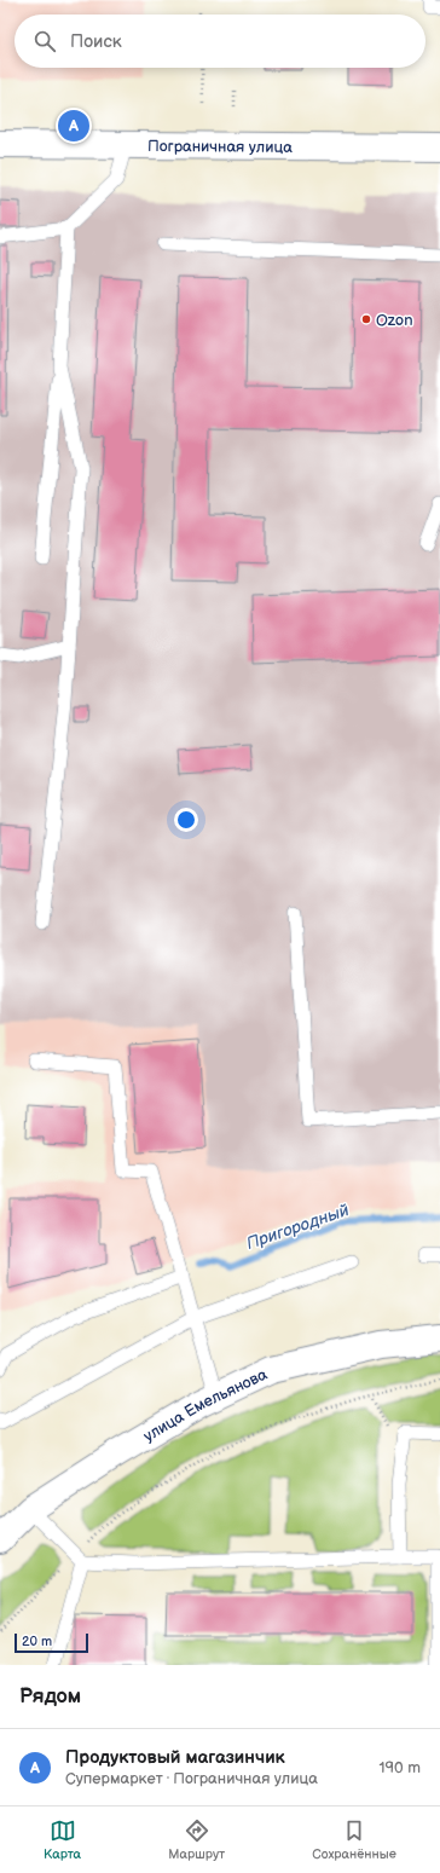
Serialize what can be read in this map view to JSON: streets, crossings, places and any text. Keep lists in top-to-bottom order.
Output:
{
  "streets": {
    "main road": ["Пограничная улица", "улица Емельянова"]
  },
  "water": ["Пригородный"],
  "places": ["Ozon"],
  "scale_bar": "20 m",
  "page": {
    "search": "Поиск",
    "pins": "A",
    "scale": "20 m",
    "heading": "Рядом",
    "list": [
      {
        "mark": "A",
        "name": "Продуктовый магазинчик",
        "note": "Супермаркет · Пограничная улица",
        "value": "190 m"
      }
    ],
    "nav": ["Карта", "Маршрут", "Сохранённые"]
  }
}
